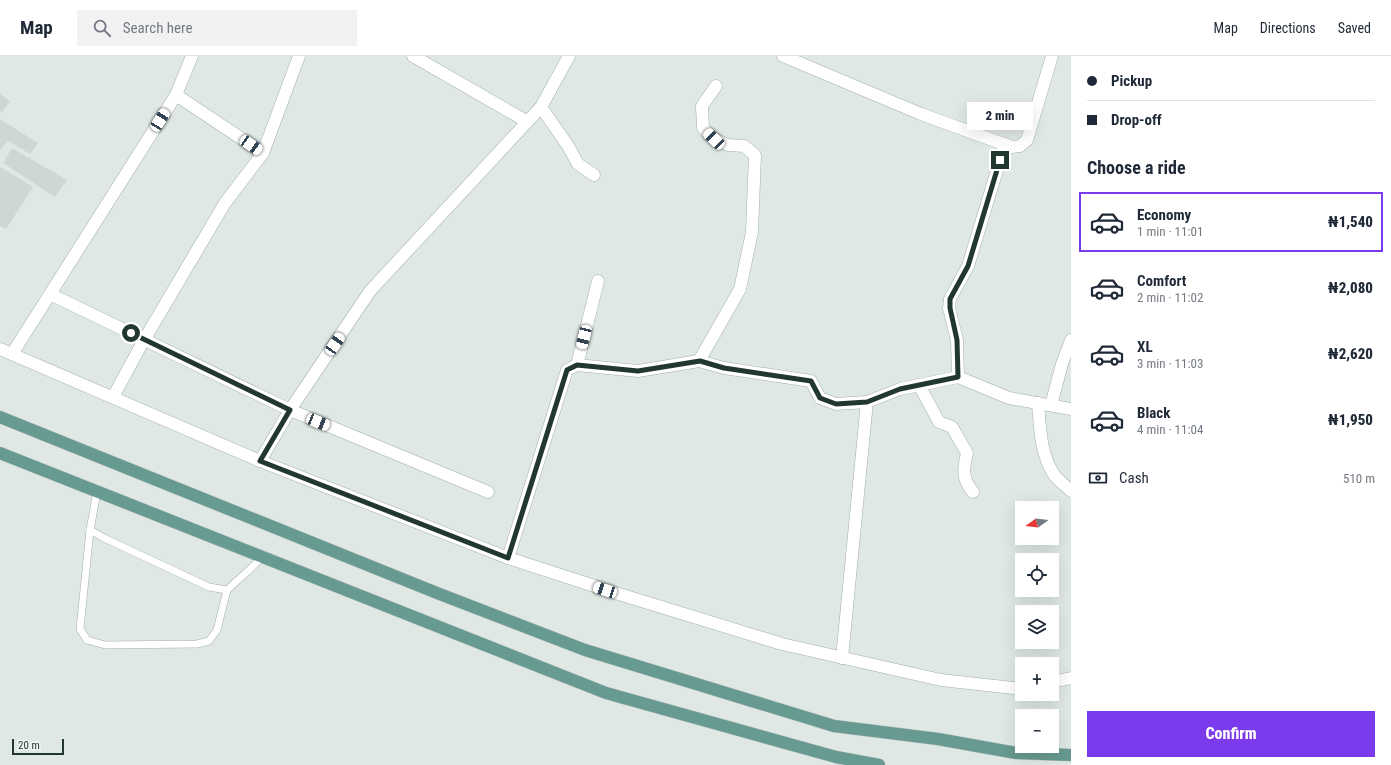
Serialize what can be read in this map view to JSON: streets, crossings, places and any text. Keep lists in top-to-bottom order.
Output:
{
  "scale_bar": "20 m",
  "north": "left",
  "page": {
    "header": "Map",
    "search": "Search here",
    "nav": ["Map", "Directions", "Saved"],
    "banner": ["Pickup", "Drop-off"],
    "bubble": "2 min",
    "heading": "Choose a ride",
    "list": [
      {
        "name": "Economy",
        "note": "1 min · 11:01",
        "value": "₦1,540"
      },
      {
        "name": "Comfort",
        "note": "2 min · 11:02",
        "value": "₦2,080"
      },
      {
        "name": "XL",
        "note": "3 min · 11:03",
        "value": "₦2,620"
      },
      {
        "name": "Black",
        "note": "4 min · 11:04",
        "value": "₦1,950"
      }
    ],
    "pay": ["Cash", "510 m"],
    "map_buttons": ["+", "−"],
    "buttons": "Confirm",
    "scale": "20 m"
  }
}
